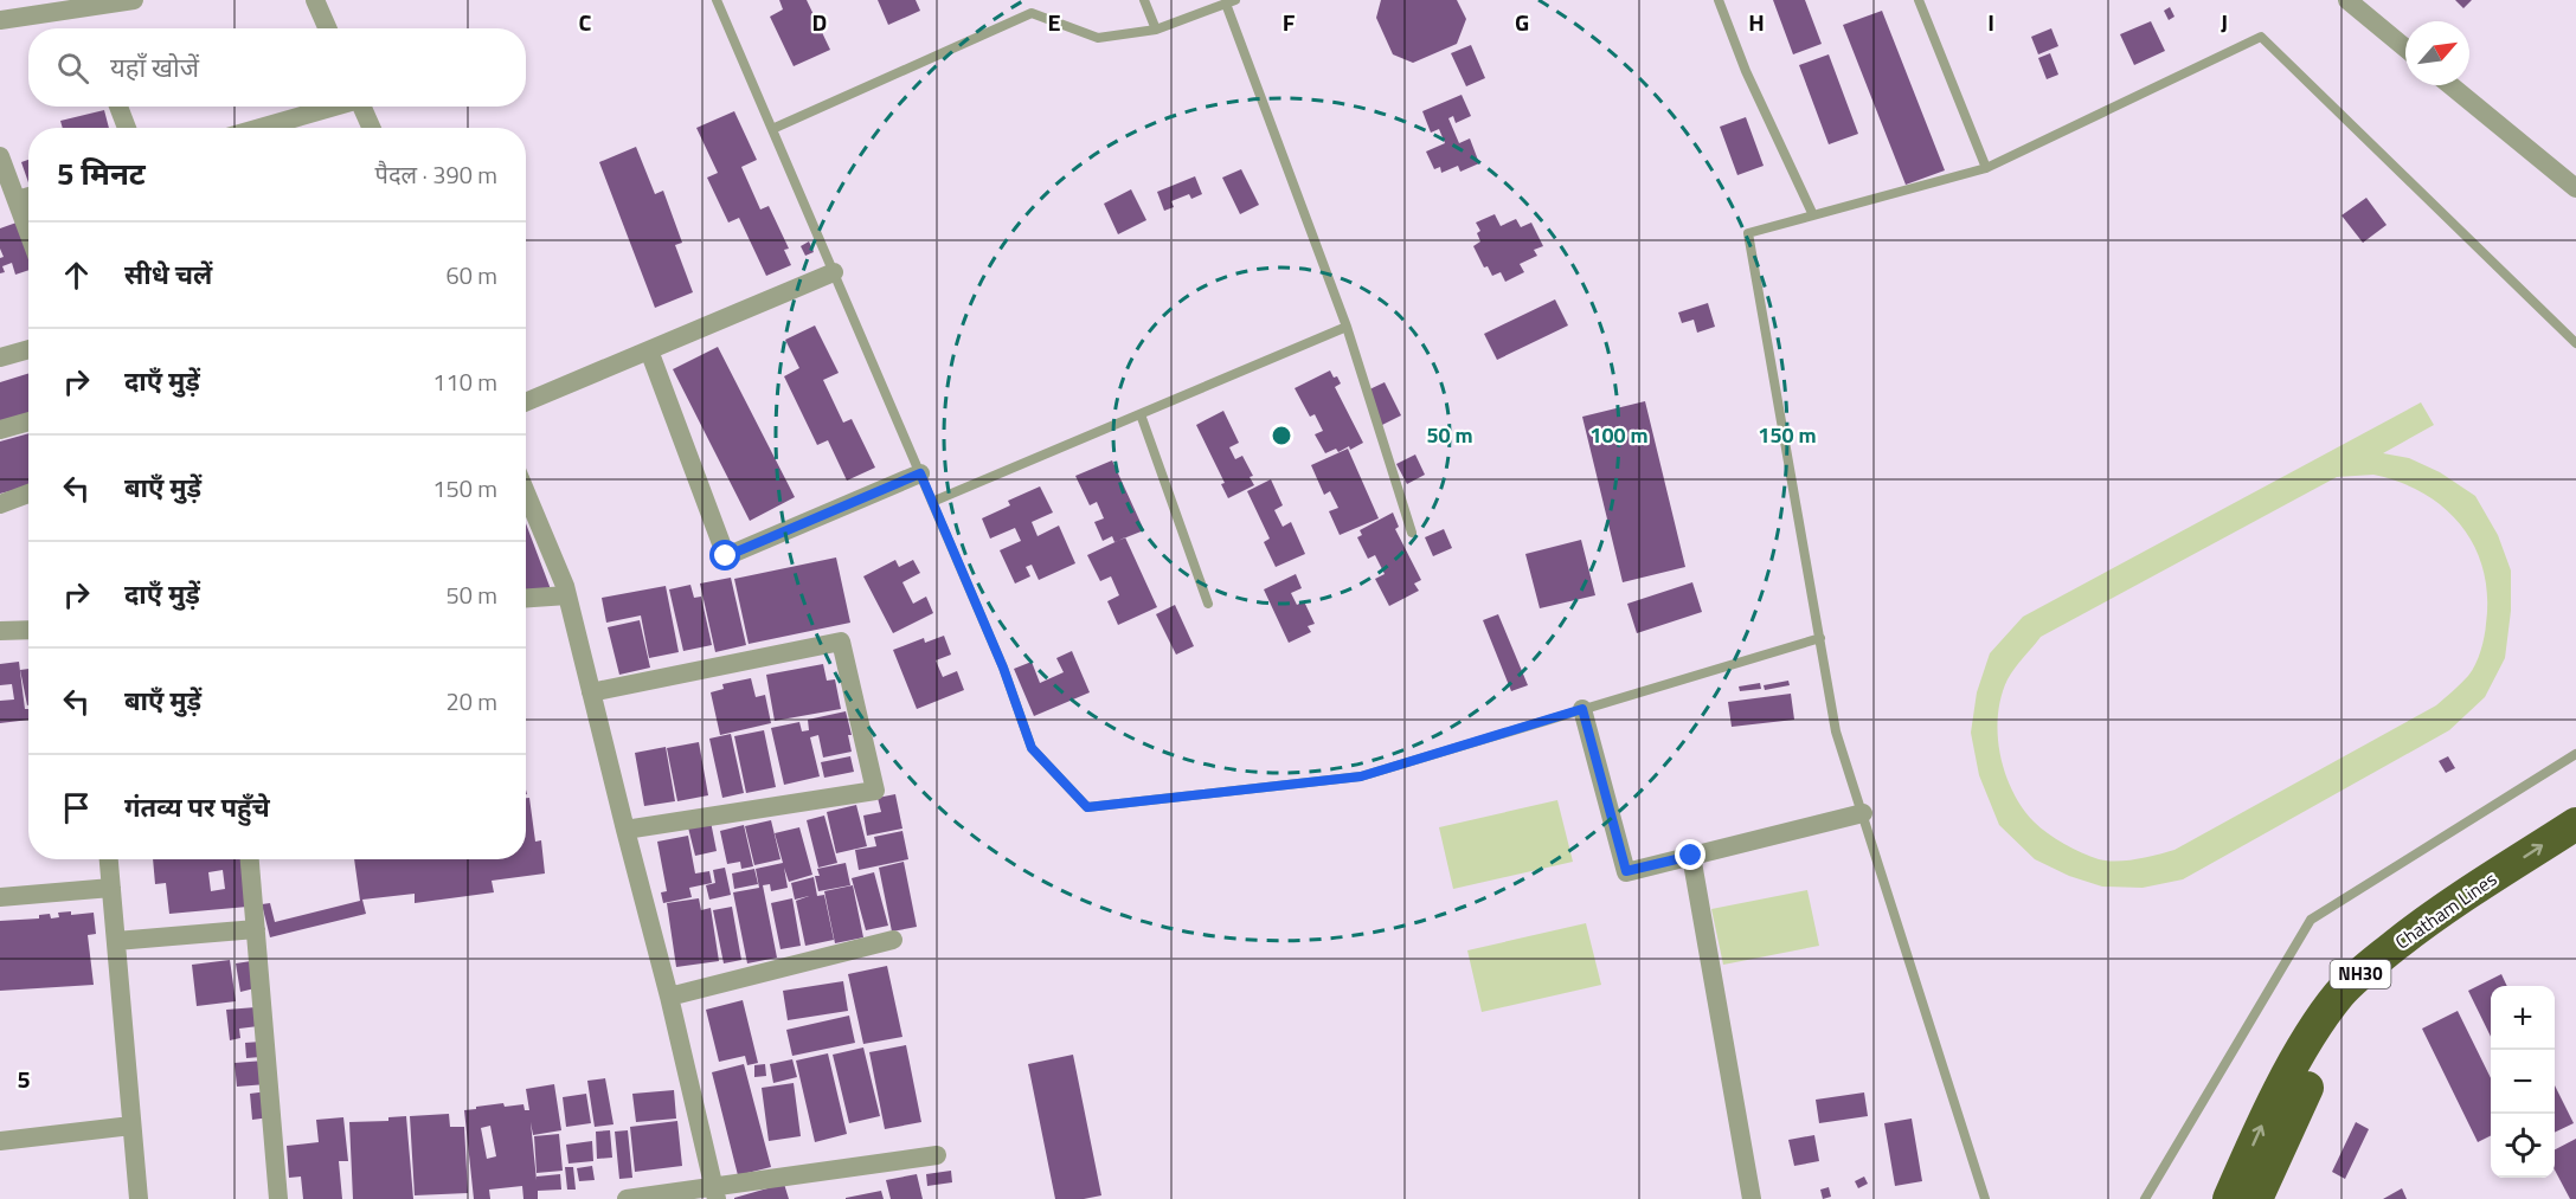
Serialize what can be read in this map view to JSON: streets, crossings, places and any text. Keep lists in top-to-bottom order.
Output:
{
  "streets": {
    "highway": ["Chatham Lines", "NH30"]
  },
  "north": "top right",
  "page": {
    "search": "यहाँ खोजें",
    "heading": ["5 मिनट", "पैदल · 390 m"],
    "list": [
      ["सीधे चलें", "60 m"],
      ["दाएँ मुड़ें", "110 m"],
      ["बाएँ मुड़ें", "150 m"],
      ["दाएँ मुड़ें", "50 m"],
      ["बाएँ मुड़ें", "20 m"],
      "गंतव्य पर पहुँचे"
    ],
    "map_buttons": ["+", "−"]
  },
  "grid": {
    "columns": [
      "C",
      "D",
      "E",
      "F",
      "G",
      "H",
      "I",
      "J"
    ],
    "rows": ["5"]
  },
  "rings": ["50 m", "100 m", "150 m"]
}
